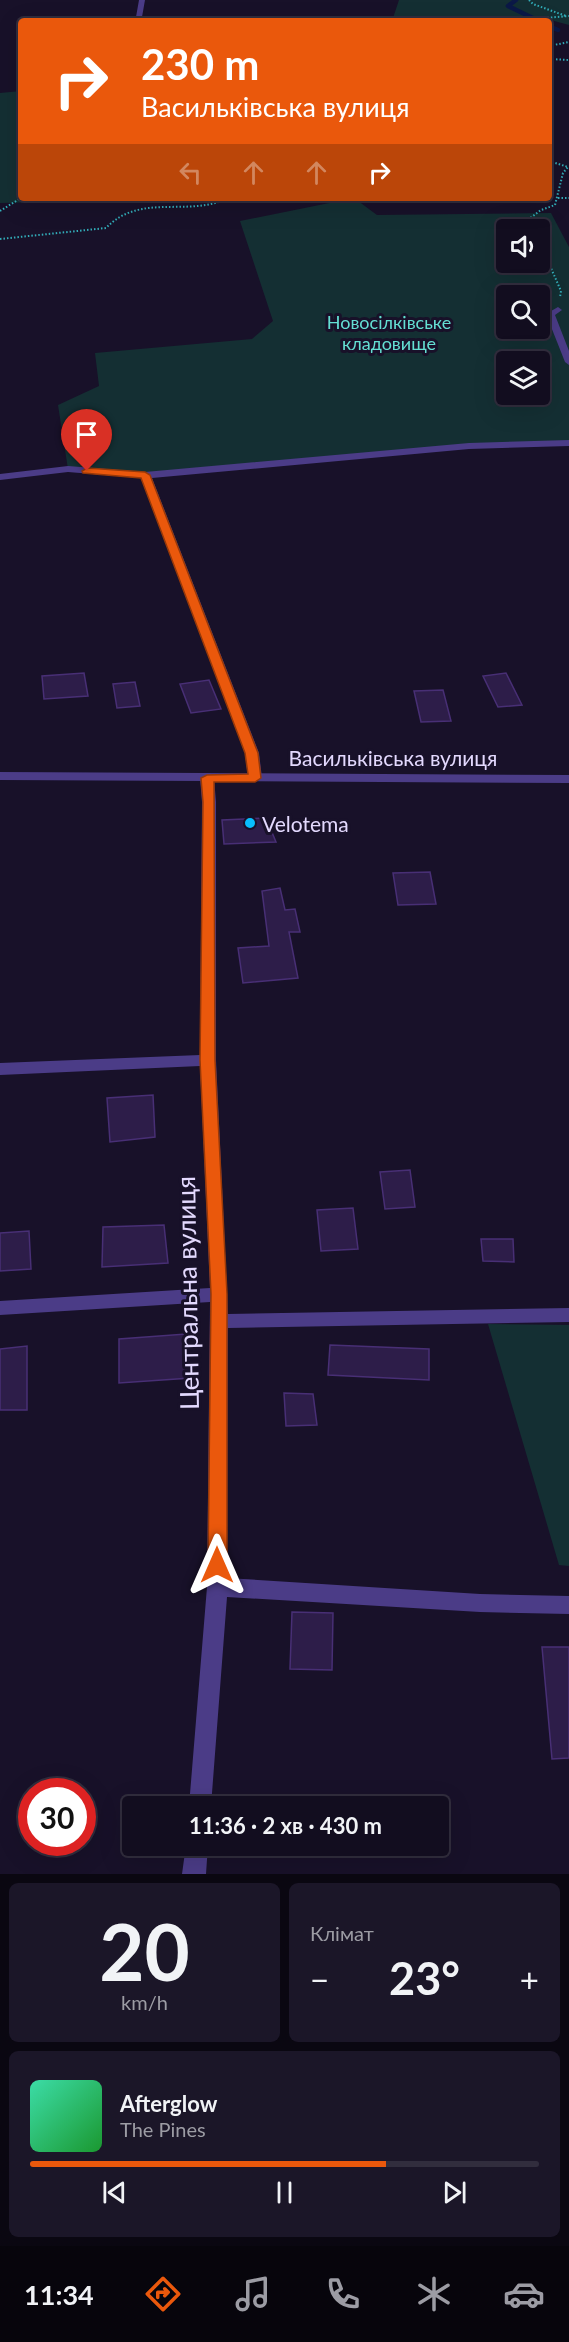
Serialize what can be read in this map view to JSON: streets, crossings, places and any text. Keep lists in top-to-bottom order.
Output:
{
  "streets": {
    "street": ["Васильківська вулиця", "Центральна вулиця"]
  },
  "crossings": [
    ["Васильківська вулиця", "Центральна вулиця"]
  ],
  "parks": ["Новосілківське кладовище"],
  "places": ["Velotema"],
  "page": {
    "turn": ["230 m", "Васильківська вулиця"],
    "limit": "30",
    "trip": "11:36 · 2 хв · 430 m",
    "tile": [
      ["20", "km/h"],
      "Клімат"
    ],
    "heat": ["−", "23°", "+"],
    "song": ["Afterglow", "The Pines"],
    "tabs": "11:34"
  }
}
